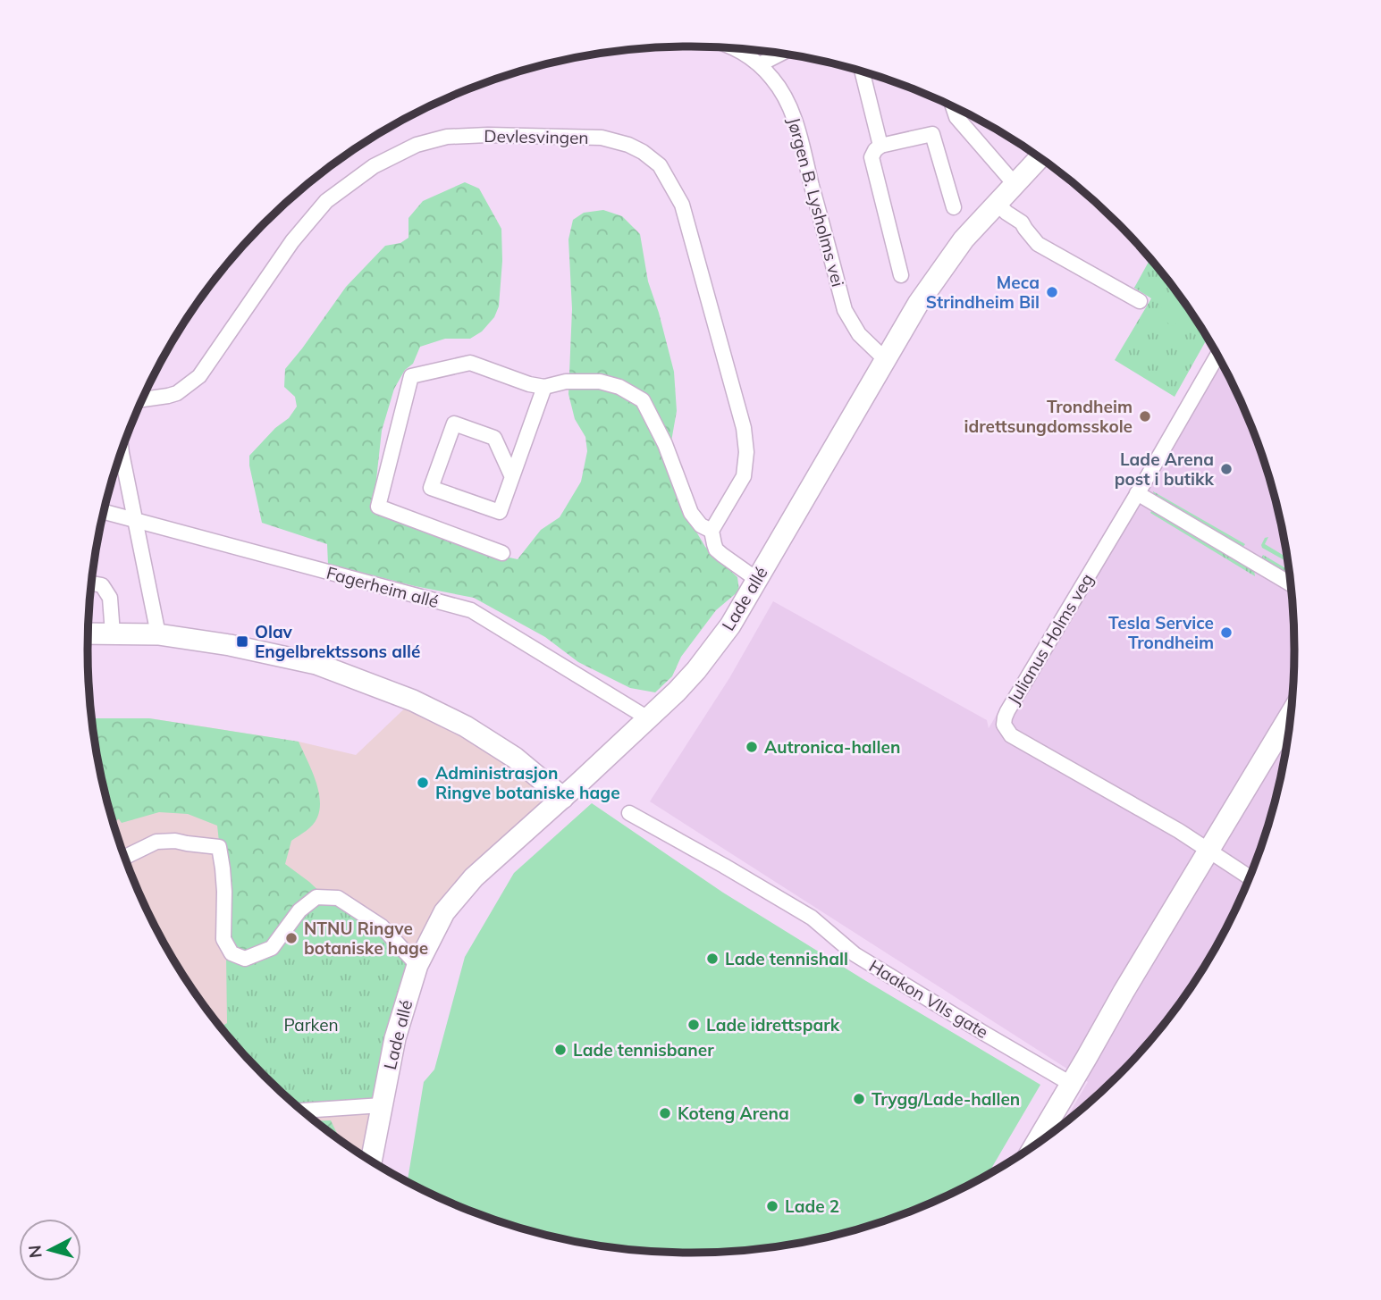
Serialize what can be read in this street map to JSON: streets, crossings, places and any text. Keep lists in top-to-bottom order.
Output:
{
  "streets": {
    "street": [
      "Devlesvingen",
      "Jørgen B. Lysholms vei",
      "Fagerheim allé",
      "Lade allé",
      "Julianus Holms veg",
      "Haakon VIIs gate"
    ]
  },
  "crossings": [
    ["Jørgen B. Lysholms vei", "Lade allé"],
    ["Fagerheim allé", "Lade allé"]
  ],
  "parks": ["Parken"],
  "places": {
    "other": [
      "Meca Strindheim Bil",
      "Trondheim idrettsungdomsskole",
      "Lade Arena post i butikk",
      "Tesla Service Trondheim",
      "Autronica-hallen",
      "Administrasjon Ringve botaniske hage",
      "NTNU Ringve botaniske hage",
      "Lade tennishall",
      "Lade idrettspark",
      "Lade tennisbaner",
      "Trygg/Lade-hallen",
      "Koteng Arena",
      "Lade 2"
    ],
    "transit": ["Olav Engelbrektssons allé"]
  },
  "north": "left"
}
